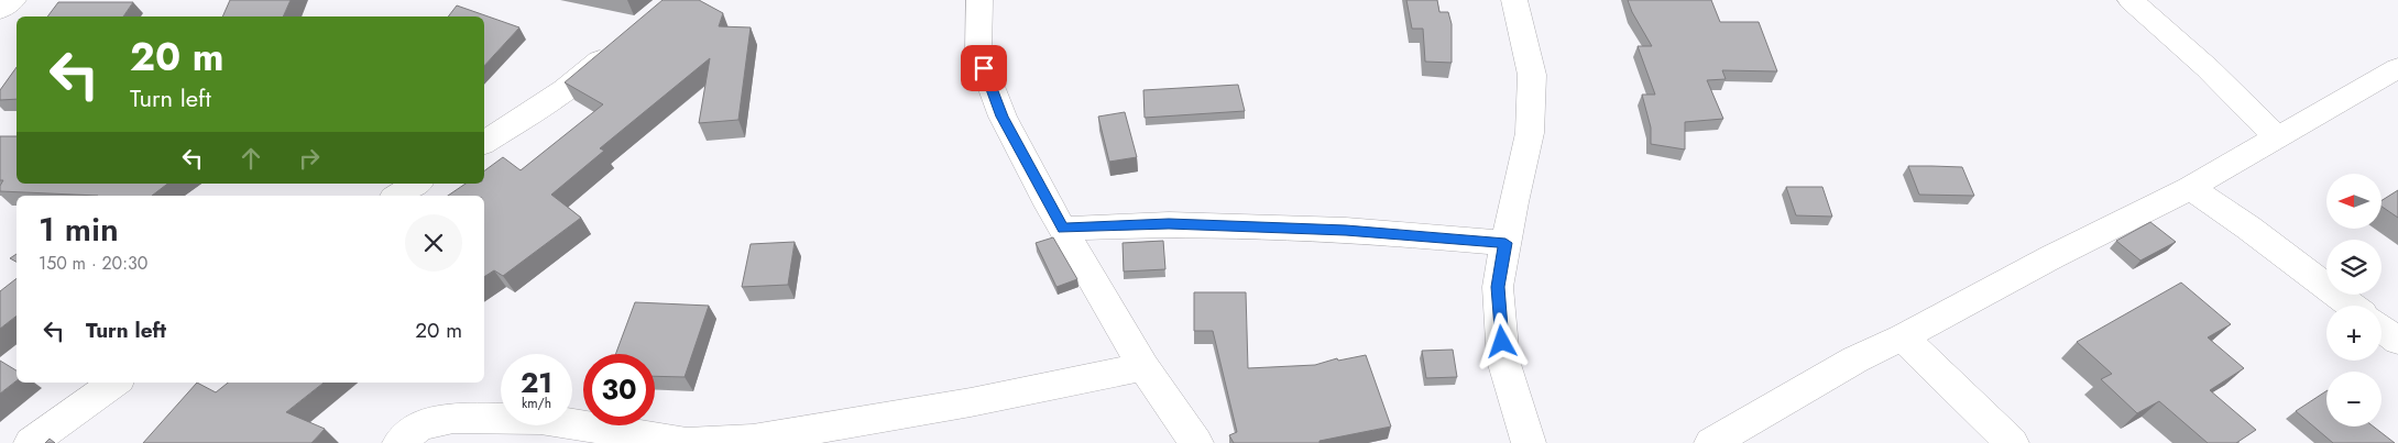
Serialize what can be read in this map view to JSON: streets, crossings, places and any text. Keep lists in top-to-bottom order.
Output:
{
  "north": "left",
  "page": {
    "turn": ["20 m", "Turn left"],
    "map_buttons": ["+", "−"],
    "heading": ["1 min", "150 m · 20:30"],
    "list": [
      {
        "name": "Turn left",
        "value": "20 m"
      }
    ],
    "speed": "21 km/h",
    "limit": "30"
  }
}
